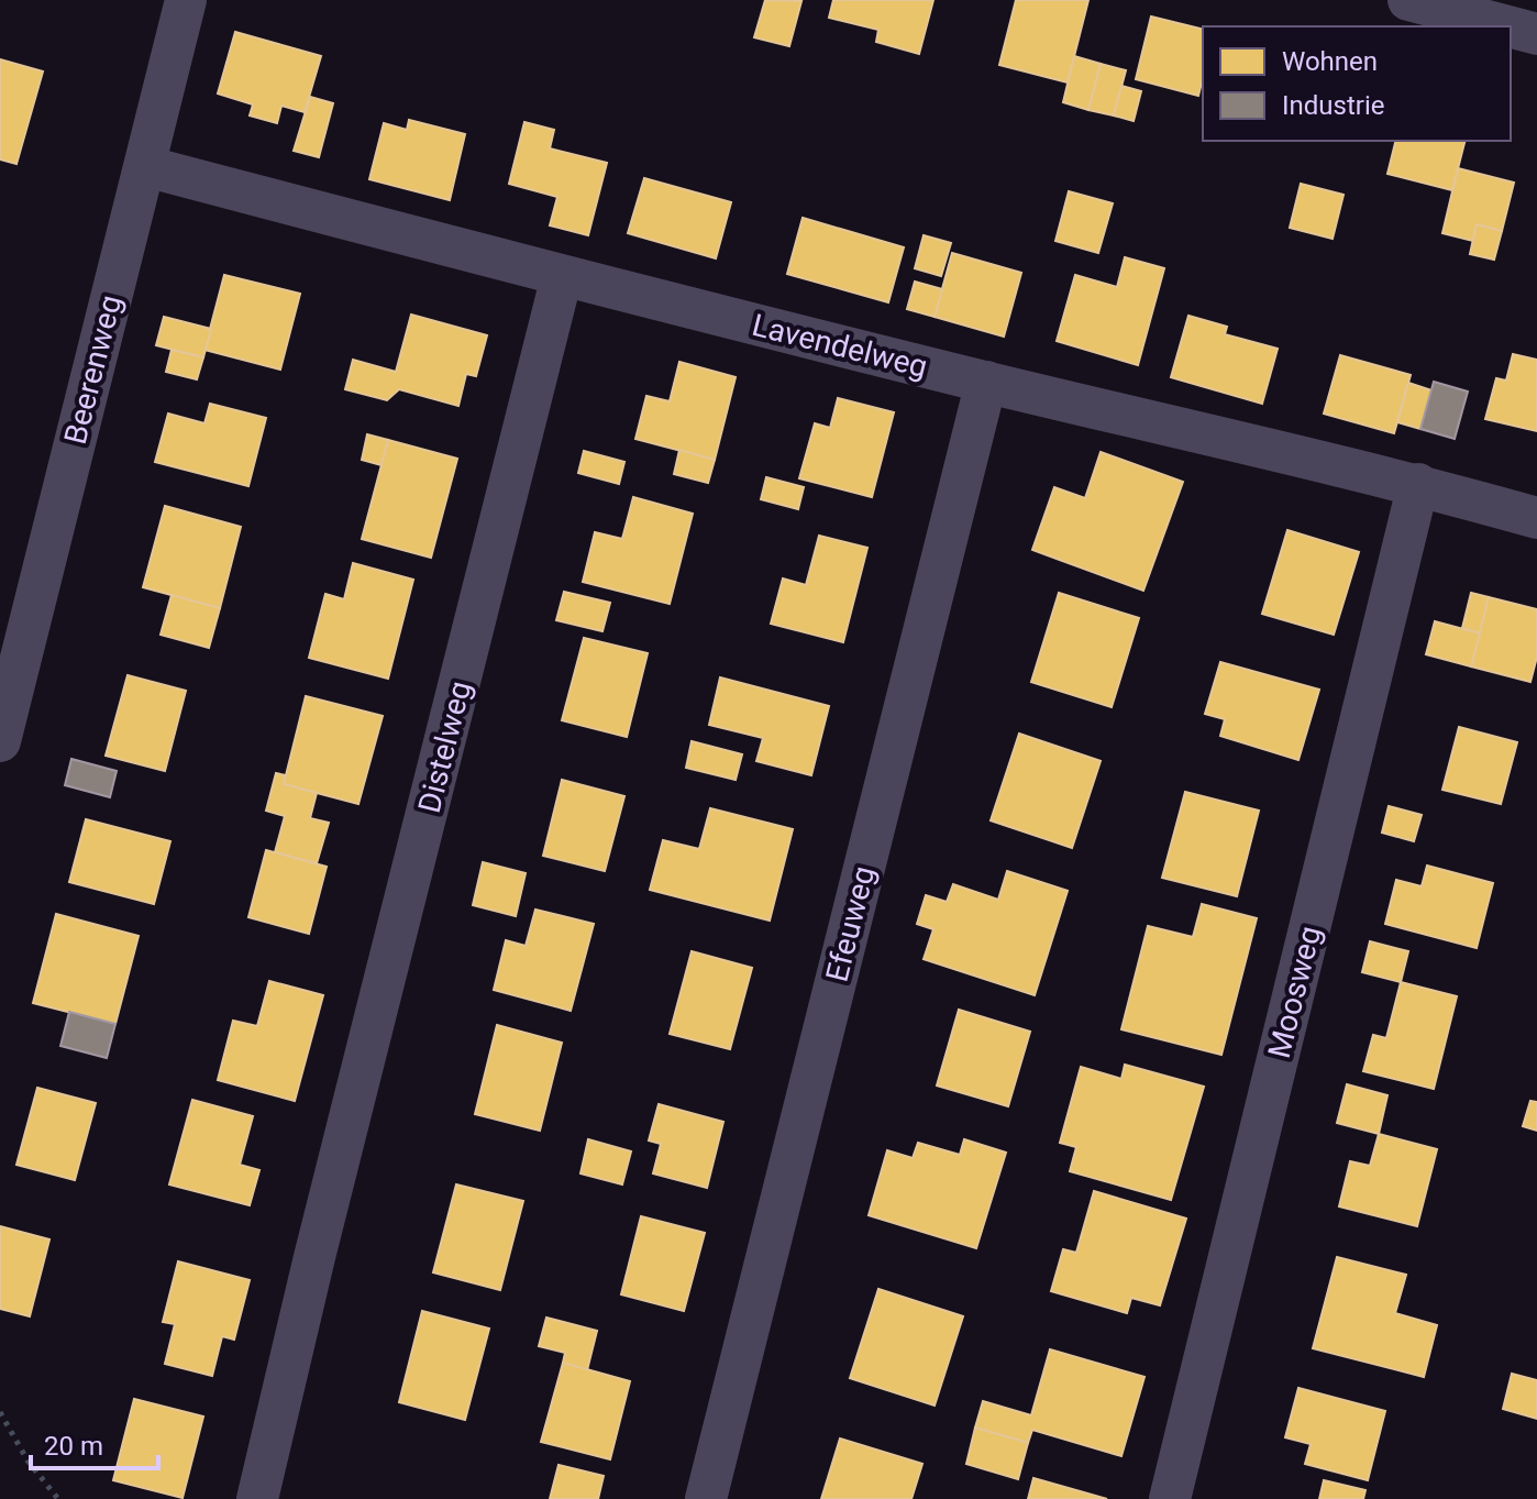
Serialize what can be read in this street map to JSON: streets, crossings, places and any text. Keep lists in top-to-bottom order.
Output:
{
  "streets": {
    "street": [
      "Lavendelweg",
      "Beerenweg",
      "Distelweg",
      "Efeuweg",
      "Moosweg"
    ]
  },
  "crossings": [
    ["Lavendelweg", "Beerenweg"],
    ["Lavendelweg", "Distelweg"],
    ["Lavendelweg", "Efeuweg"],
    ["Lavendelweg", "Moosweg"]
  ],
  "legend": ["Wohnen", "Industrie"],
  "scale_bar": "20 m"
}
